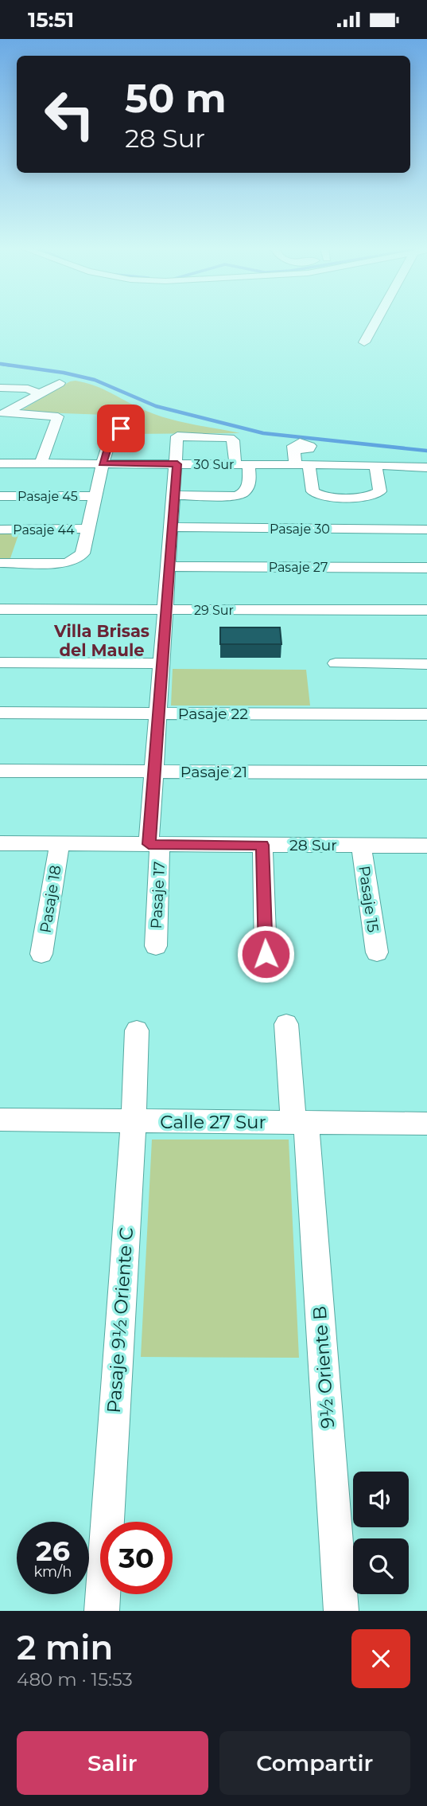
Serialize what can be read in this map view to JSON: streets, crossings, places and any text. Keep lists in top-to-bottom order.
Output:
{
  "streets": {
    "street": [
      "30 Sur",
      "Pasaje 45",
      "Pasaje 30",
      "Pasaje 44",
      "Pasaje 27",
      "29 Sur",
      "Pasaje 22",
      "Pasaje 21",
      "28 Sur",
      "Pasaje 17",
      "Pasaje 18",
      "Pasaje 15",
      "Calle 27 Sur",
      "Pasaje 9½ Oriente C",
      "9½ Oriente B"
    ]
  },
  "crossings": [
    ["30 Sur", "Pasaje 17"],
    ["Pasaje 30", "Pasaje 17"],
    ["Pasaje 27", "Pasaje 17"],
    ["29 Sur", "Pasaje 17"],
    ["Pasaje 22", "Pasaje 17"],
    ["Pasaje 21", "Pasaje 17"],
    ["28 Sur", "Pasaje 17"],
    ["28 Sur", "Pasaje 18"],
    ["28 Sur", "Pasaje 15"],
    ["Calle 27 Sur", "Pasaje 9½ Oriente C"],
    ["Calle 27 Sur", "9½ Oriente B"]
  ],
  "districts": ["Villa Brisas del Maule"],
  "page": {
    "status": "15:51",
    "turn": ["50 m", "28 Sur"],
    "speed": "26 km/h",
    "limit": "30",
    "heading": ["2 min", "480 m · 15:53"],
    "buttons": ["Salir", "Compartir"]
  }
}
